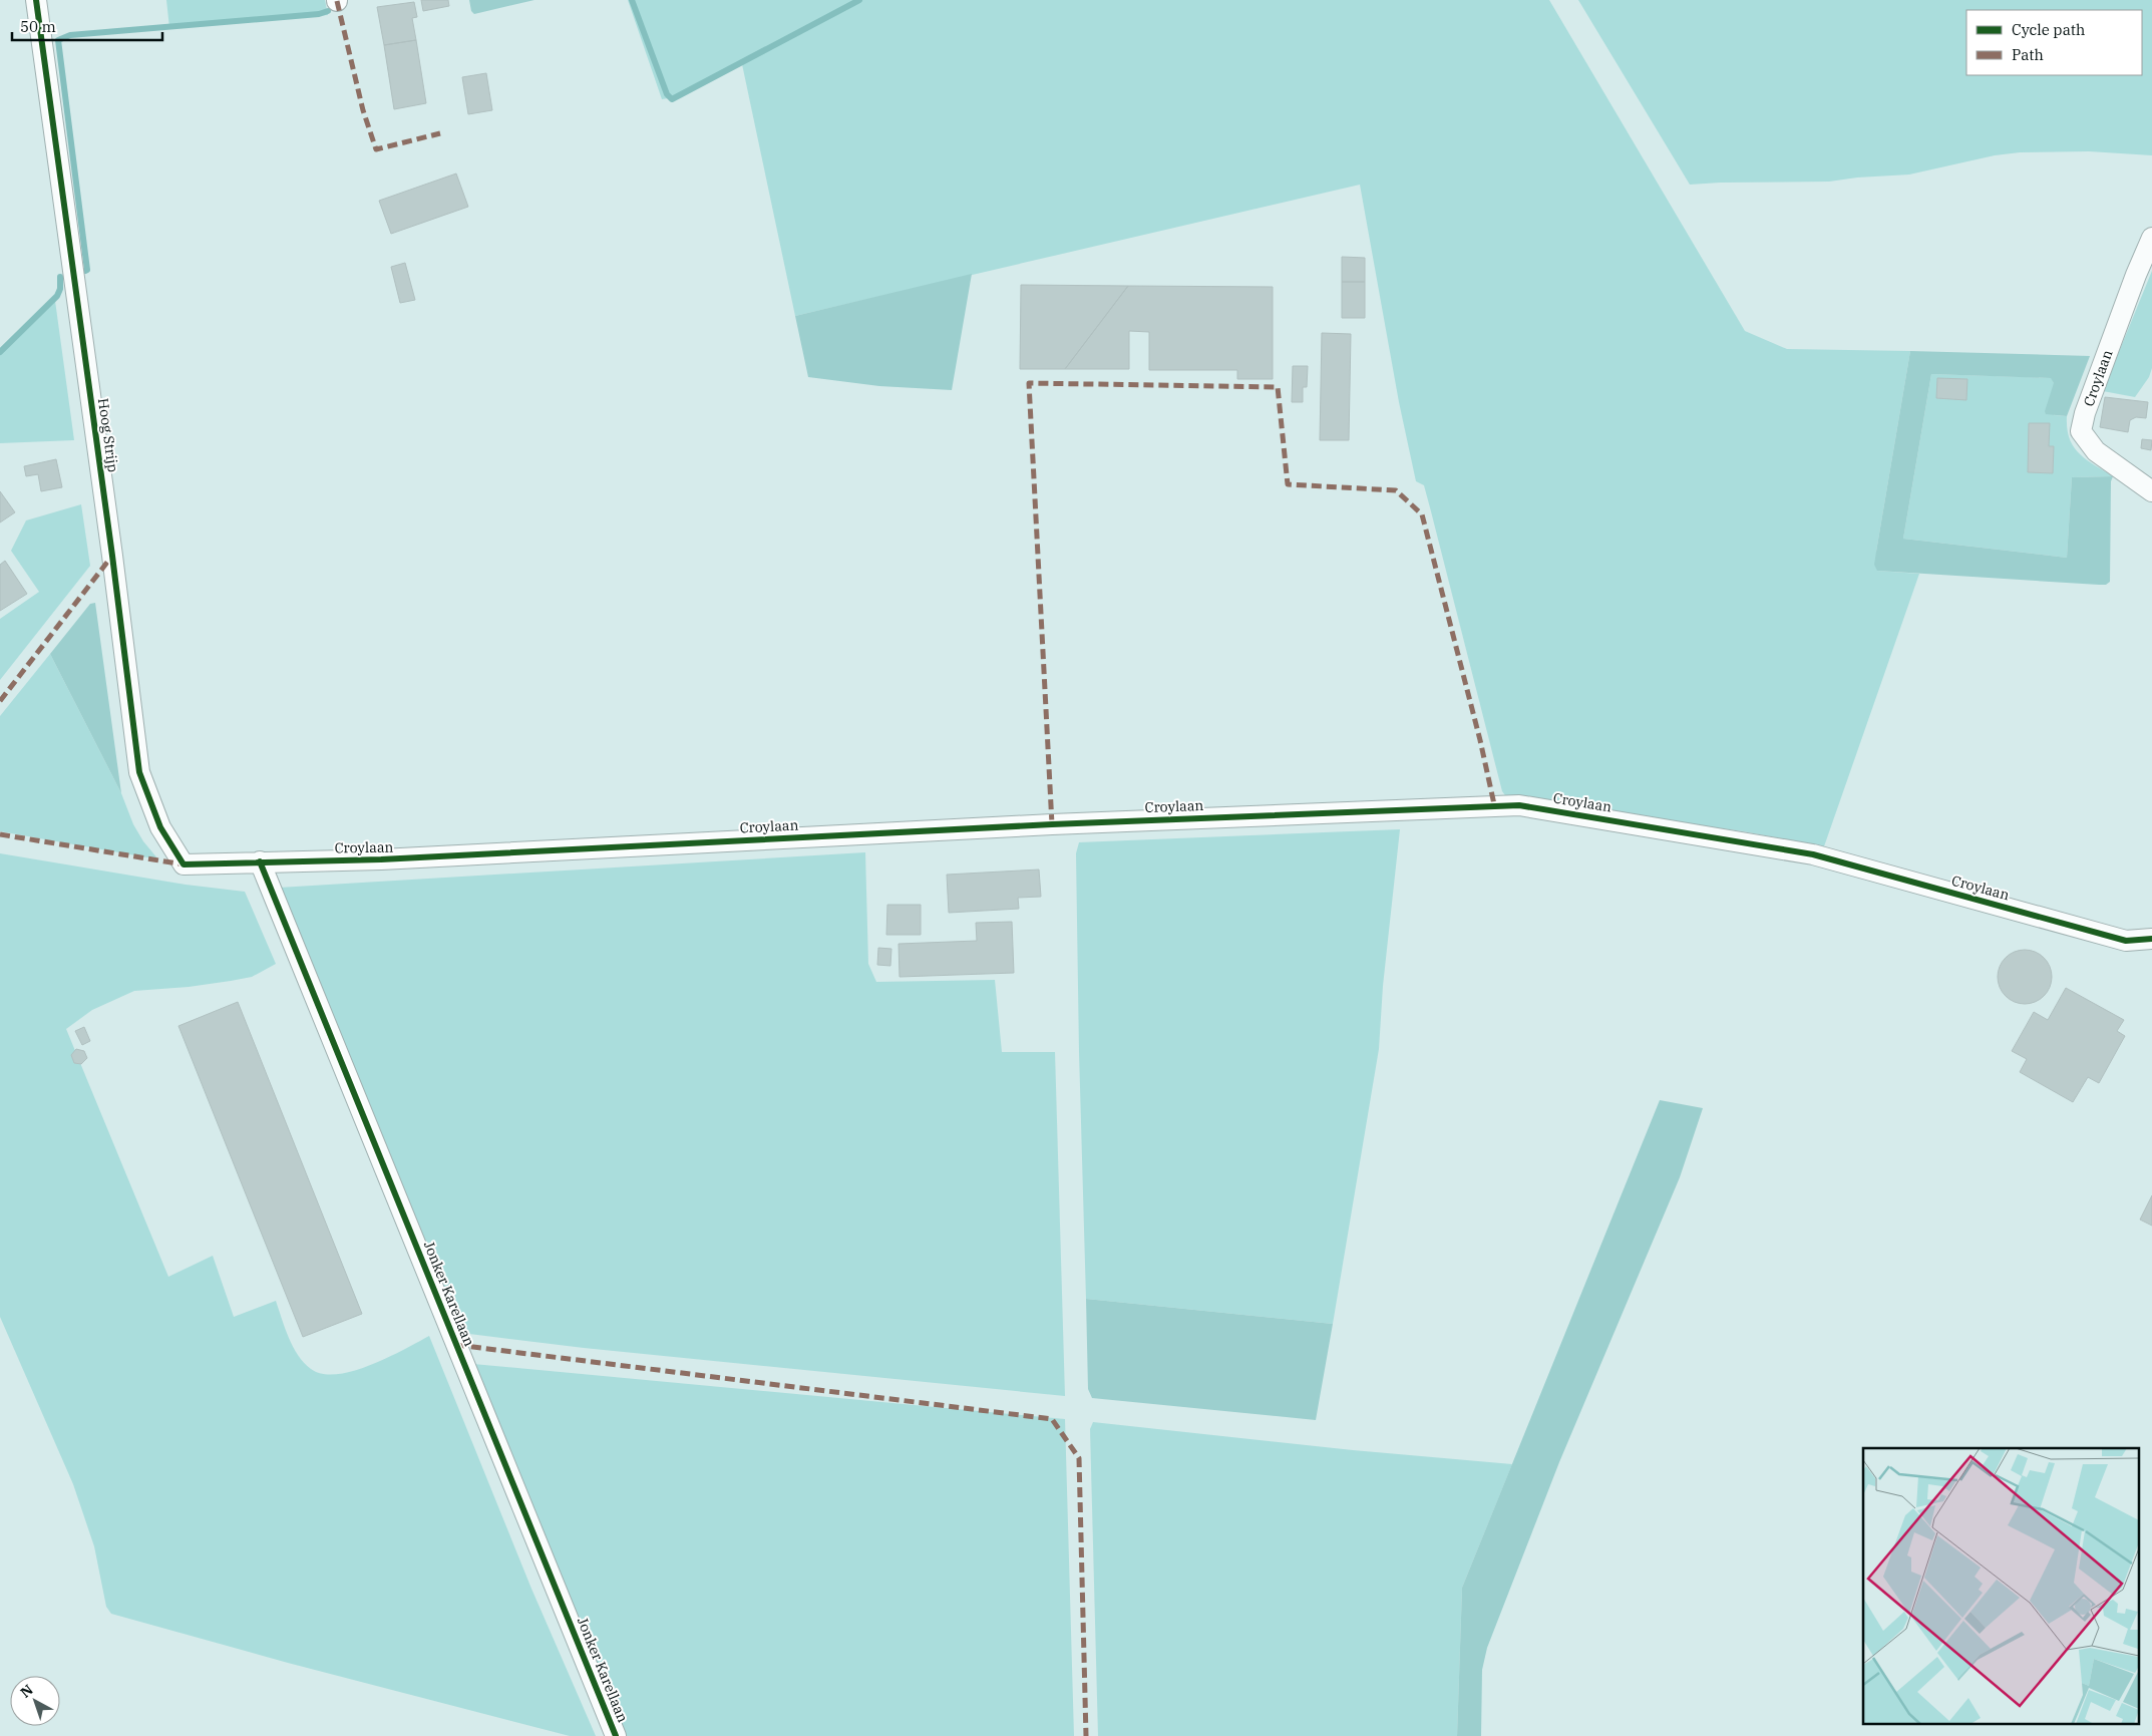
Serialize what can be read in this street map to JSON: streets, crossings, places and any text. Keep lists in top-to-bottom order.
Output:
{
  "streets": {
    "street": ["Croylaan", "Hoog Strijp", "Jonker Karellaan"]
  },
  "crossings": [
    ["Croylaan", "Hoog Strijp"],
    ["Croylaan", "Jonker Karellaan"]
  ],
  "legend": ["Cycle path", "Path"],
  "scale_bar": "50 m",
  "north": "top left"
}
